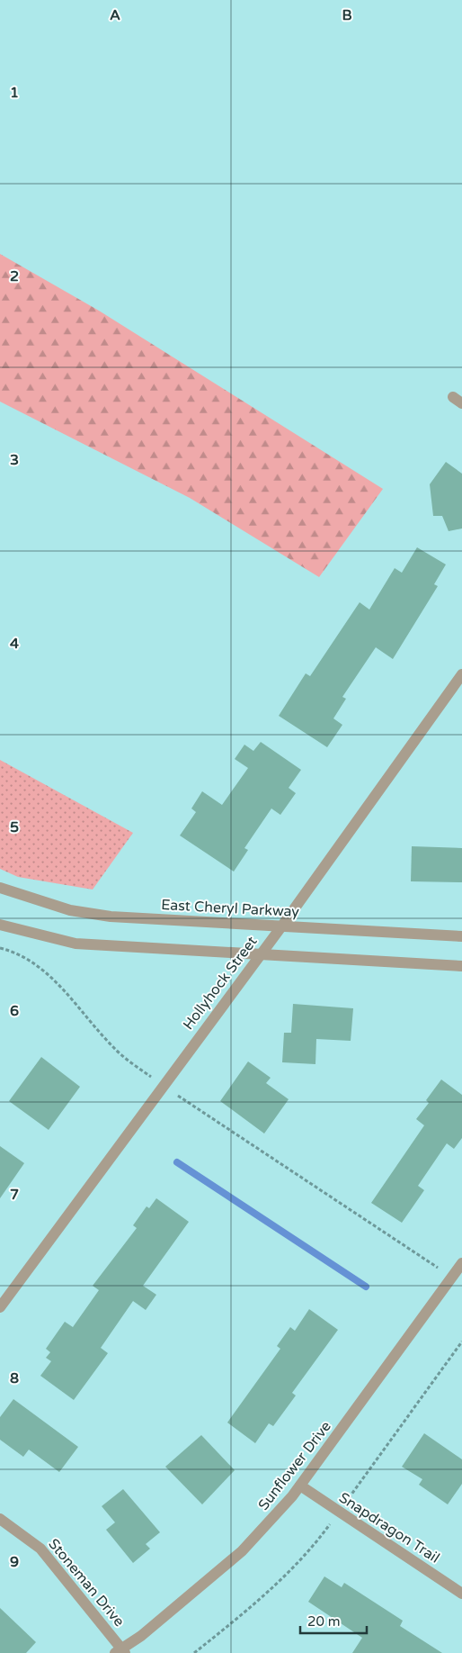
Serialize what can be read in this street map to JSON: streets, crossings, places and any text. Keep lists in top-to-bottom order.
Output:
{
  "streets": {
    "street": [
      "East Cheryl Parkway",
      "Hollyhock Street",
      "Sunflower Drive",
      "Snapdragon Trail",
      "Stoneman Drive"
    ]
  },
  "crossings": [
    ["East Cheryl Parkway", "Hollyhock Street"],
    ["Sunflower Drive", "Snapdragon Trail"],
    ["Sunflower Drive", "Stoneman Drive"]
  ],
  "scale_bar": "20 m",
  "grid": {
    "columns": ["A", "B"],
    "rows": [
      "1",
      "2",
      "3",
      "4",
      "5",
      "6",
      "7",
      "8",
      "9"
    ]
  }
}
